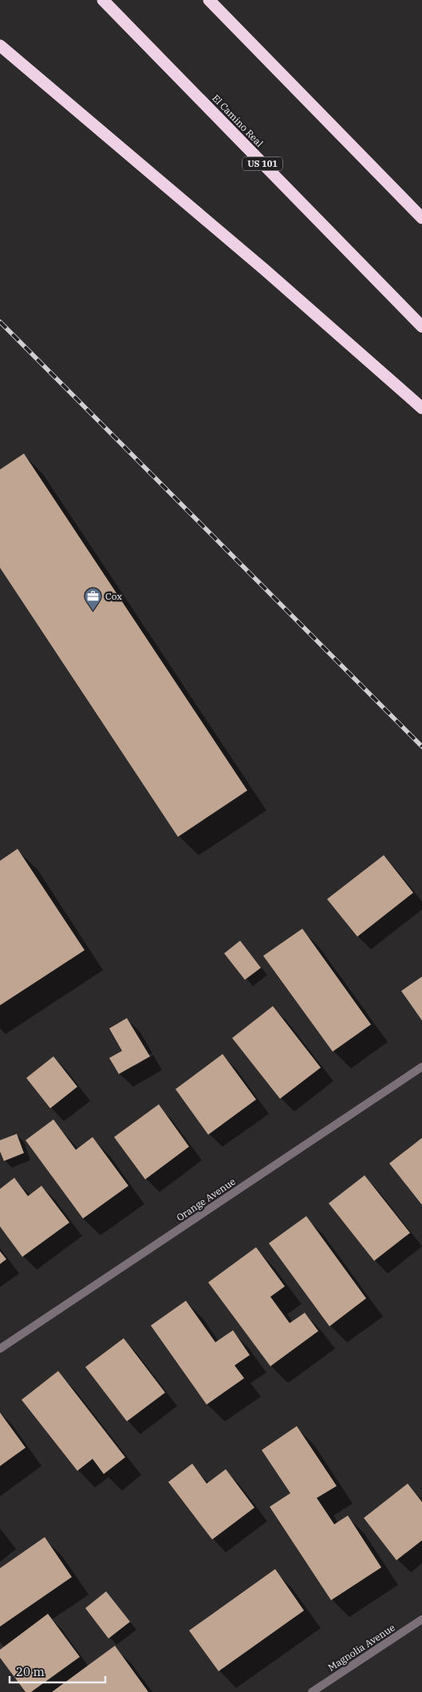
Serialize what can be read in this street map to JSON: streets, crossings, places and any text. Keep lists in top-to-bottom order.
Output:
{
  "streets": {
    "highway": ["El Camino Real", "US 101"],
    "street": ["Orange Avenue", "Magnolia Avenue"]
  },
  "places": {
    "office": ["Cox"]
  },
  "scale_bar": "20 m"
}
